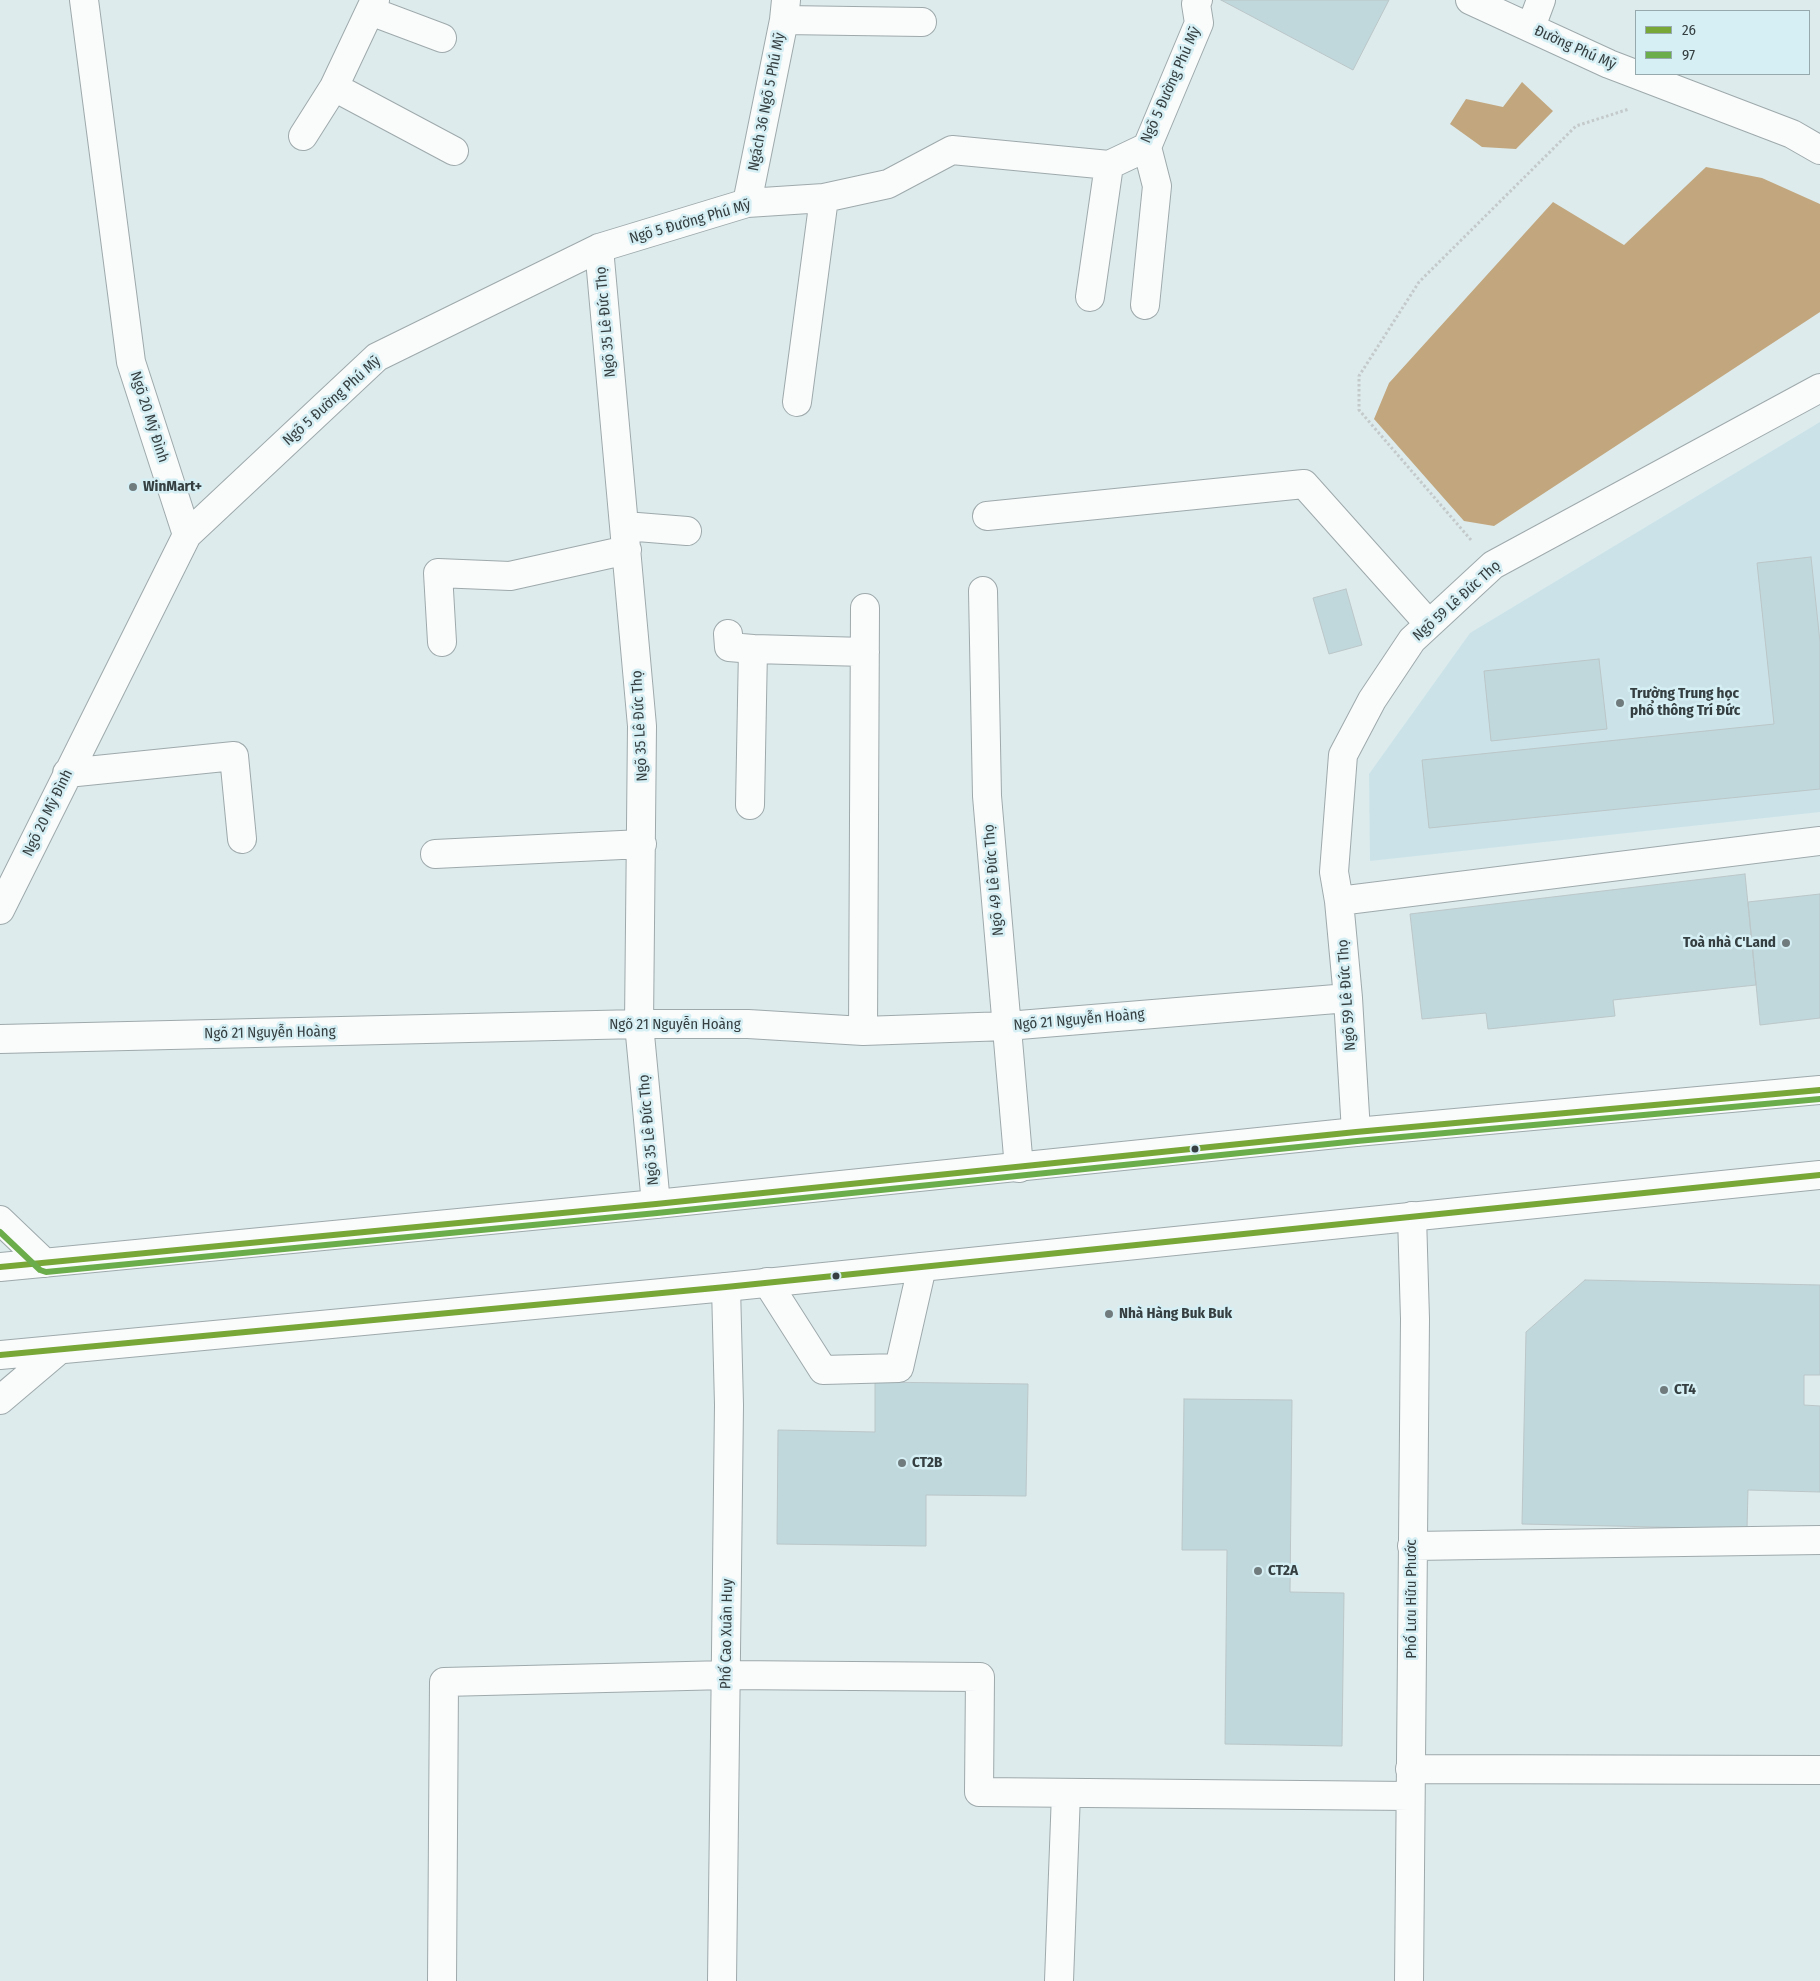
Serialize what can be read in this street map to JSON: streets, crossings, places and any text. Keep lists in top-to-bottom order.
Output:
{
  "streets": {
    "street": [
      "Đường Phú Mỹ",
      "Ngõ 5 Đường Phú Mỹ",
      "Ngách 36 Ngõ 5 Phú Mỹ",
      "Ngõ 35 Lê Đức Thọ",
      "Ngõ 20 Mỹ Đình",
      "Ngõ 59 Lê Đức Thọ",
      "Ngõ 49 Lê Đức Thọ",
      "Ngõ 21 Nguyễn Hoàng",
      "Phố Lưu Hữu Phước",
      "Phố Cao Xuân Huy"
    ]
  },
  "crossings": [
    ["Ngõ 5 Đường Phú Mỹ", "Ngách 36 Ngõ 5 Phú Mỹ"],
    ["Ngõ 5 Đường Phú Mỹ", "Ngõ 35 Lê Đức Thọ"],
    ["Ngõ 5 Đường Phú Mỹ", "Ngõ 20 Mỹ Đình"],
    ["Ngõ 35 Lê Đức Thọ", "Ngõ 21 Nguyễn Hoàng"],
    ["Ngõ 59 Lê Đức Thọ", "Ngõ 21 Nguyễn Hoàng"],
    ["Ngõ 49 Lê Đức Thọ", "Ngõ 21 Nguyễn Hoàng"]
  ],
  "places": [
    "WinMart+",
    "Trường Trung học phổ thông Trí Đức",
    "Toà nhà C'Land",
    "Nhà Hàng Buk Buk",
    "CT4",
    "CT2B",
    "CT2A"
  ],
  "lines": ["transit line 26", "transit line 97"],
  "legend": ["26", "97"]
}
